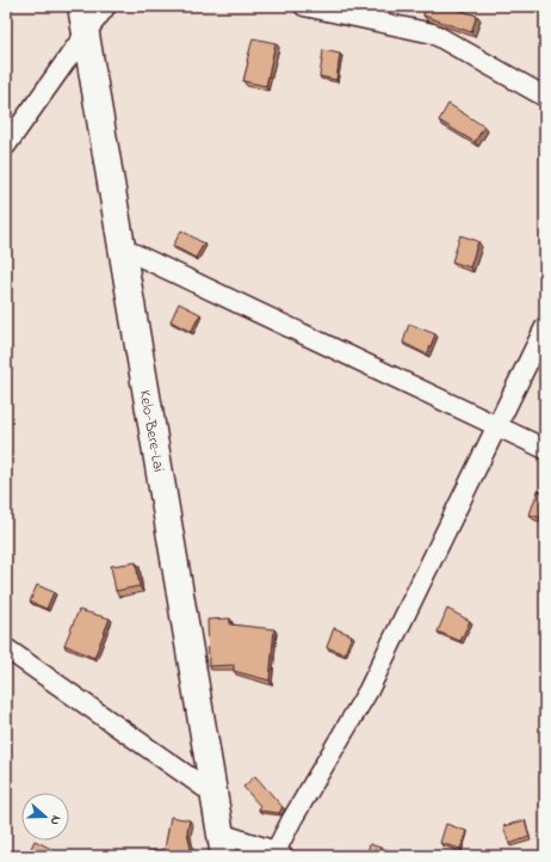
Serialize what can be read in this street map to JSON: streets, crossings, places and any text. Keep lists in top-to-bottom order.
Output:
{
  "streets": {
    "main road": ["Kelo-Bere-Lai"]
  },
  "north": "right"
}
